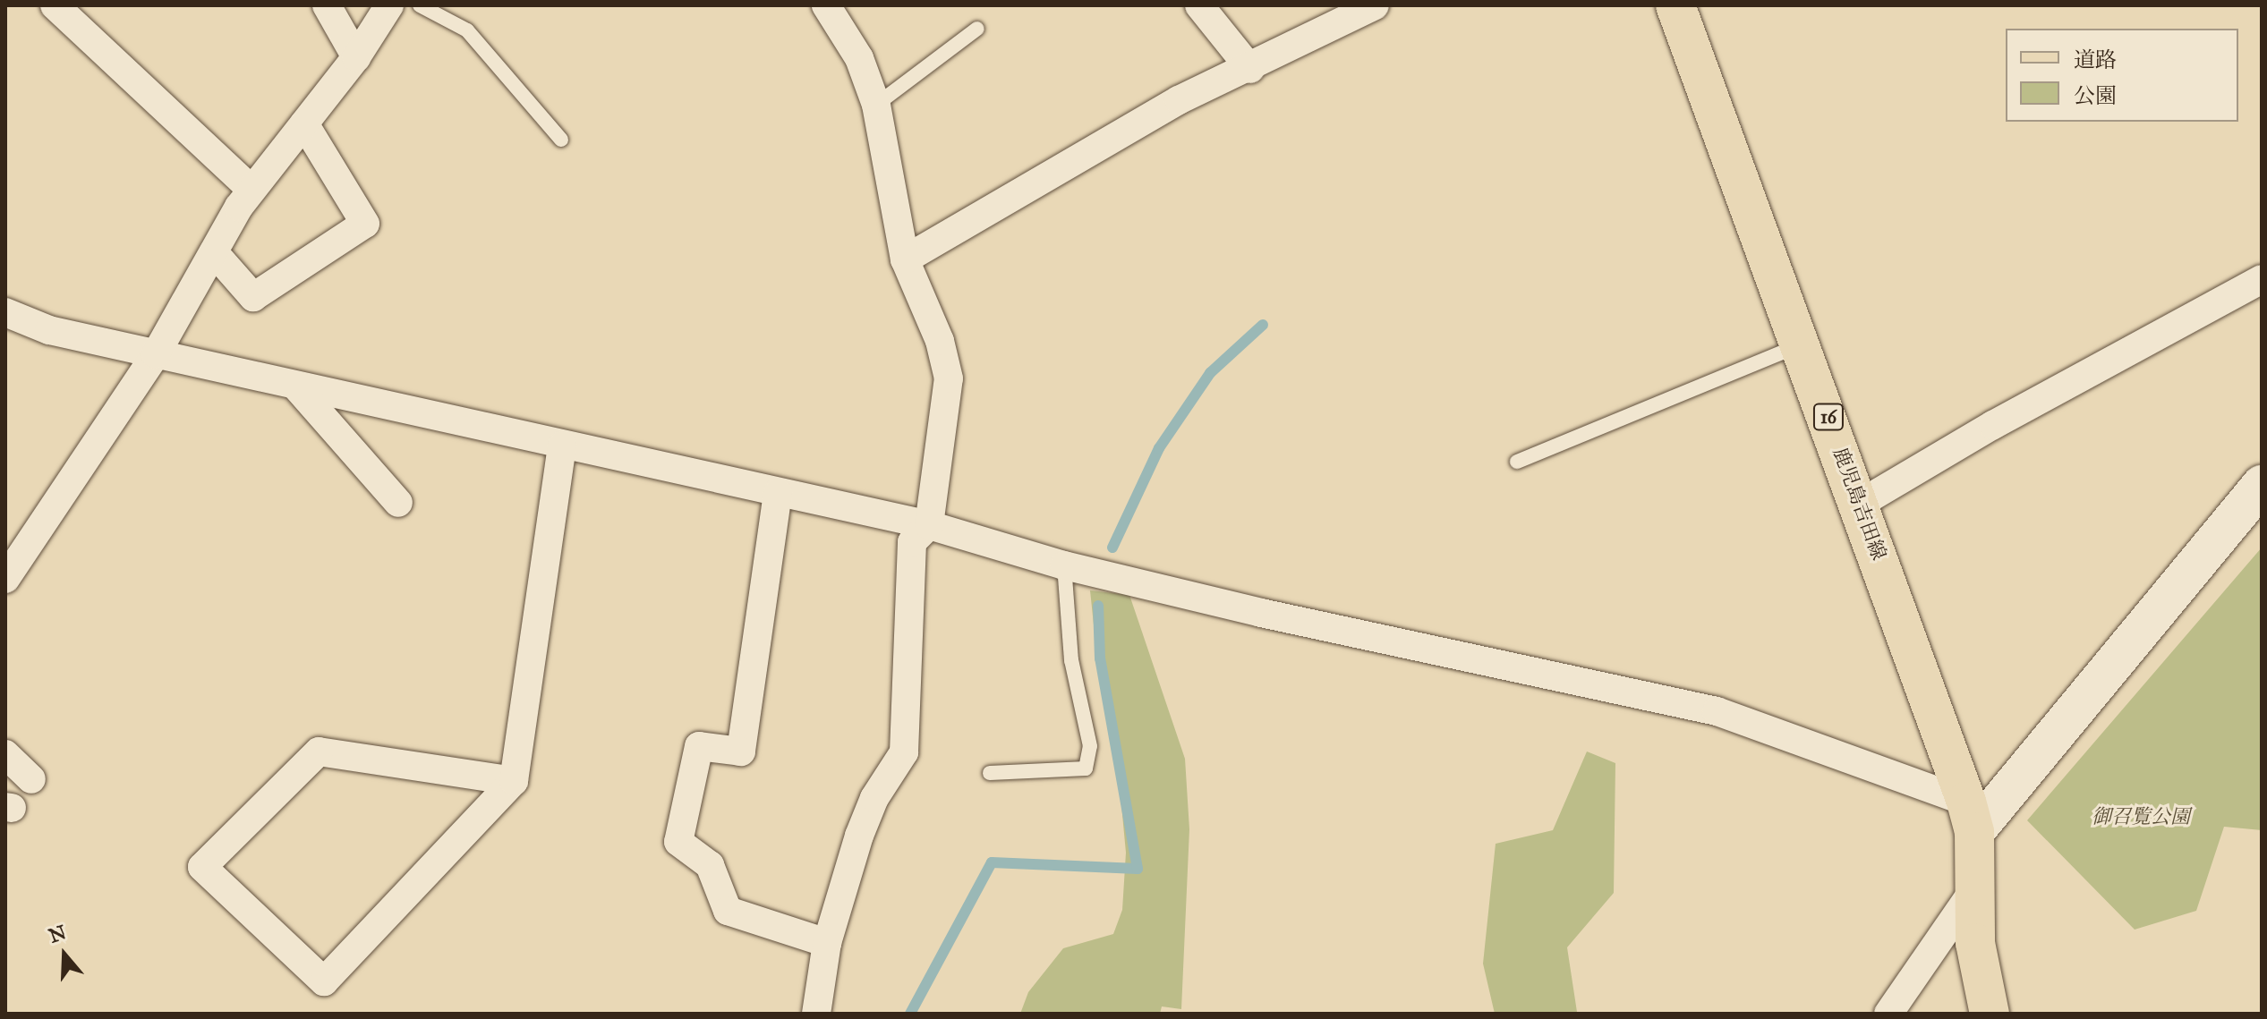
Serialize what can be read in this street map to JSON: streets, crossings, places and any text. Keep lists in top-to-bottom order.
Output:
{
  "streets": {
    "main road": ["16", "鹿児島吉田線"]
  },
  "parks": ["御召覧公園"],
  "legend": ["道路", "公園"],
  "north": "top"
}
